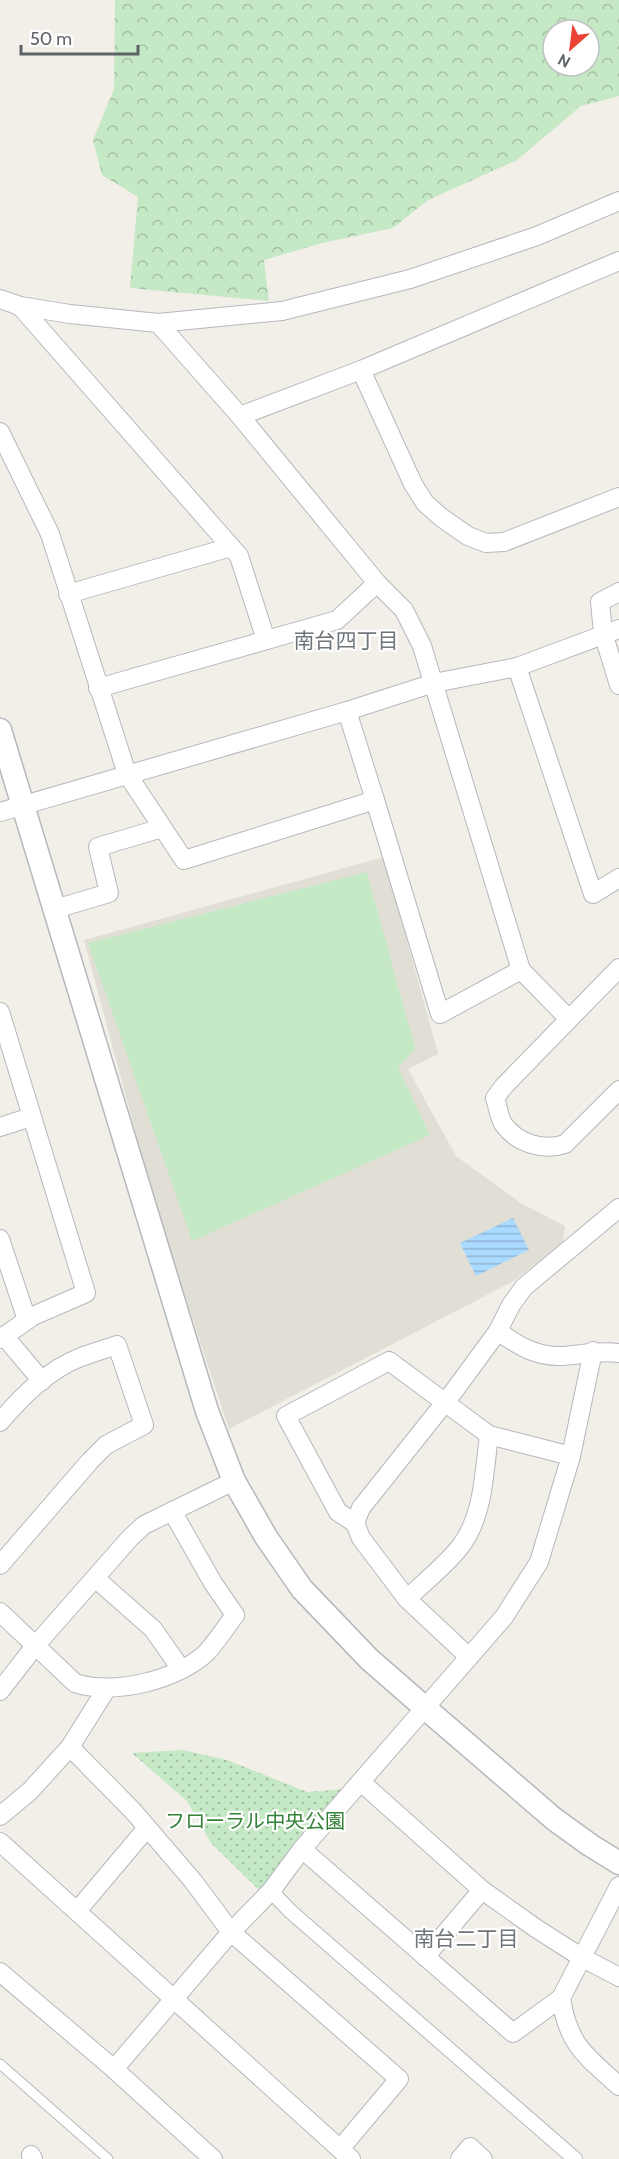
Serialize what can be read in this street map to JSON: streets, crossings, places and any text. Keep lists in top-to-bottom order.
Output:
{
  "districts": ["南台四丁目", "南台二丁目"],
  "parks": ["フローラル中央公園"],
  "scale_bar": "50 m",
  "north": "bottom left"
}
